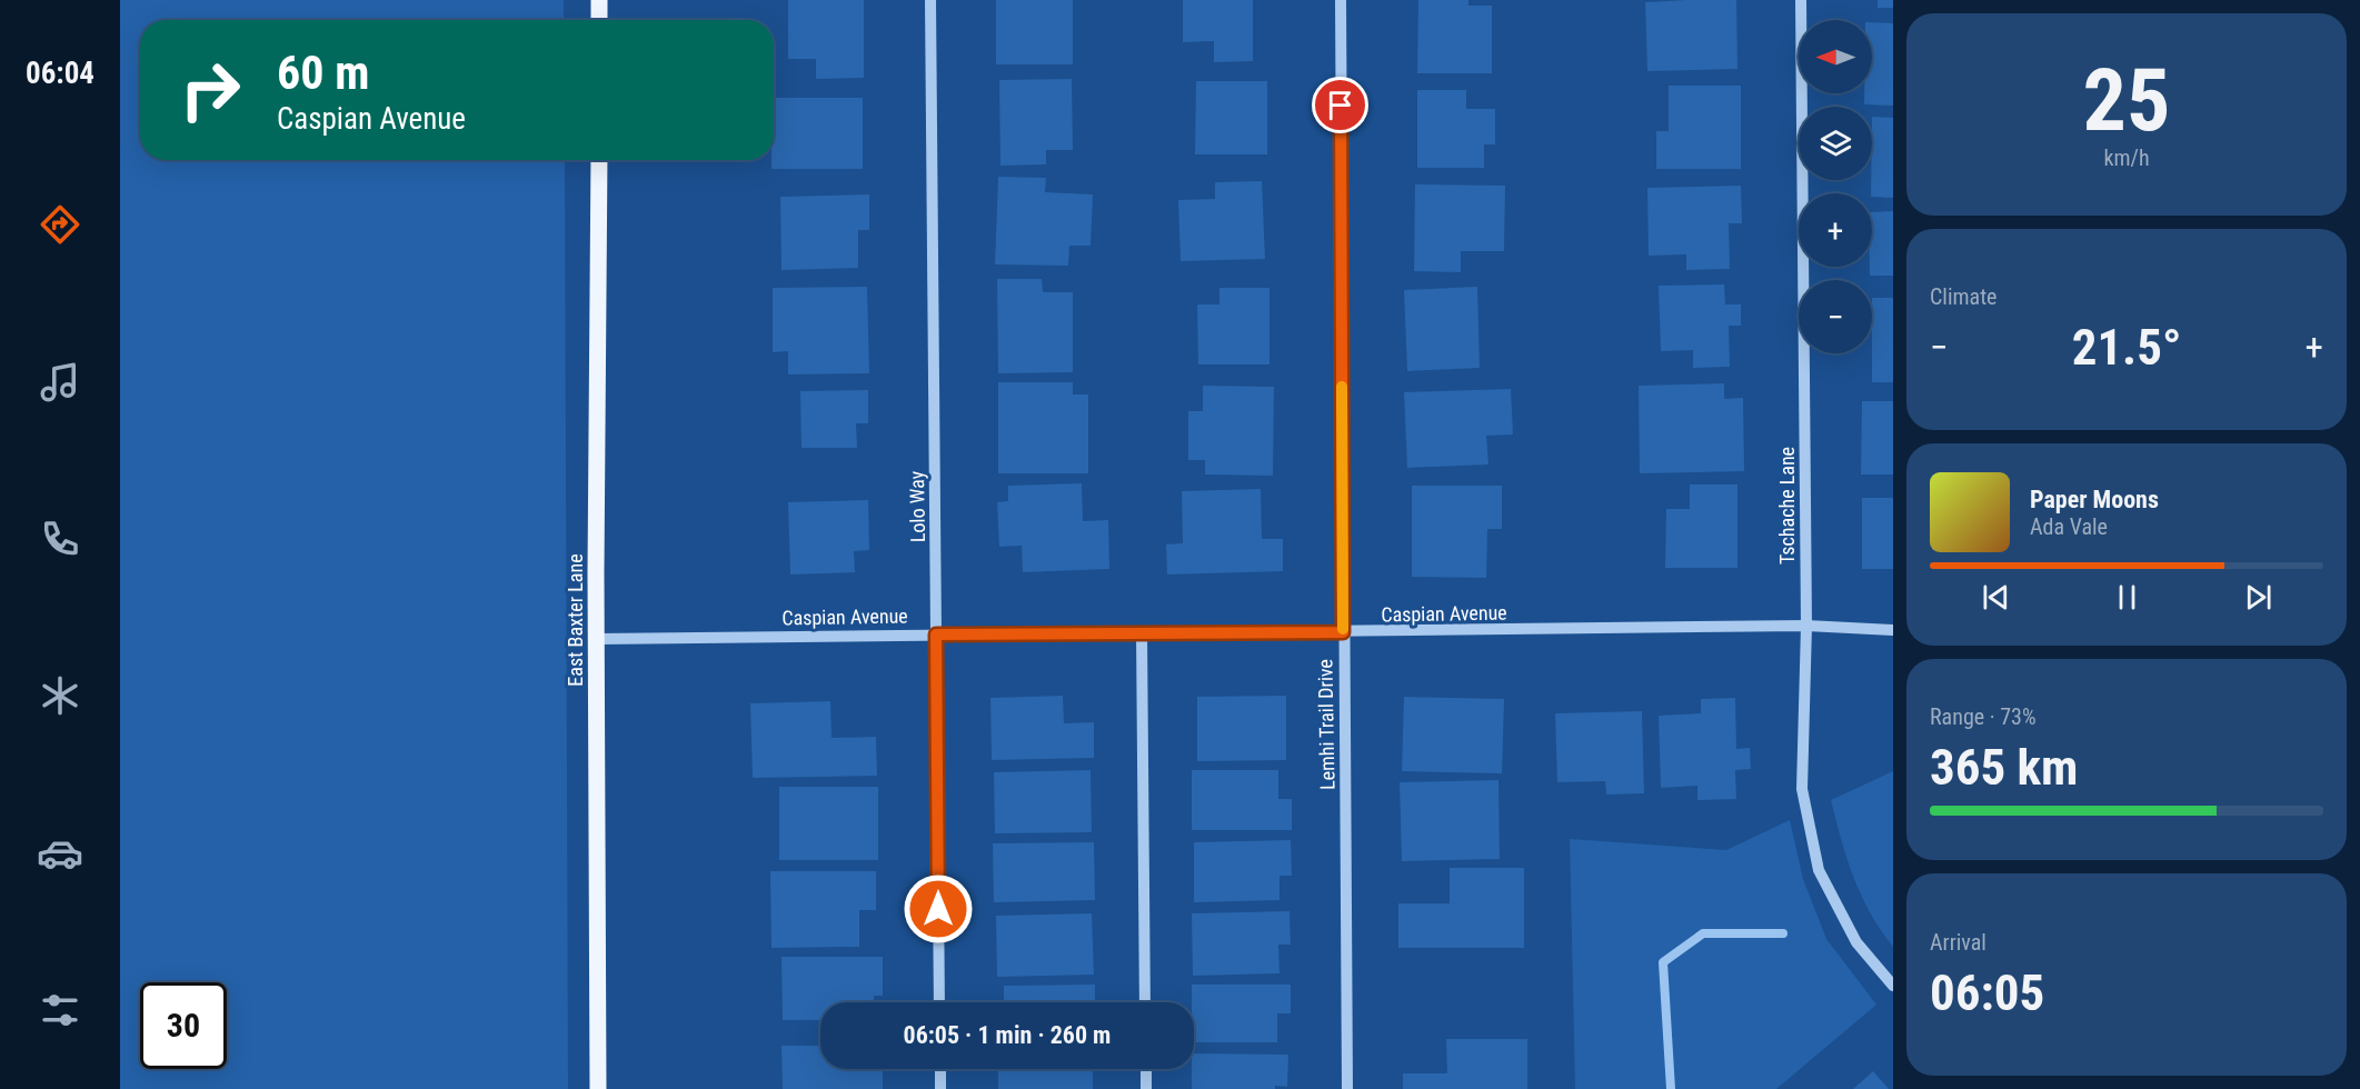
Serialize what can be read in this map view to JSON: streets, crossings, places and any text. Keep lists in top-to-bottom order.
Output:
{
  "streets": {
    "main road": ["East Baxter Lane"],
    "street": [
      "Tschache Lane",
      "Lolo Way",
      "Caspian Avenue",
      "Lemhi Trail Drive"
    ]
  },
  "crossings": [
    ["Tschache Lane", "Caspian Avenue"],
    ["Lolo Way", "Caspian Avenue"],
    ["Caspian Avenue", "East Baxter Lane"],
    ["Caspian Avenue", "Lemhi Trail Drive"]
  ],
  "north": "left",
  "page": {
    "tabs": "06:04",
    "tile": [
      ["25", "km/h"],
      "Climate",
      ["Range · 73%", "365 km"],
      ["Arrival", "06:05"]
    ],
    "map_buttons": ["+", "−"],
    "turn": ["60 m", "Caspian Avenue"],
    "heat": ["−", "21.5°", "+"],
    "song": ["Paper Moons", "Ada Vale"],
    "limit": "30",
    "trip": "06:05 · 1 min · 260 m"
  }
}
